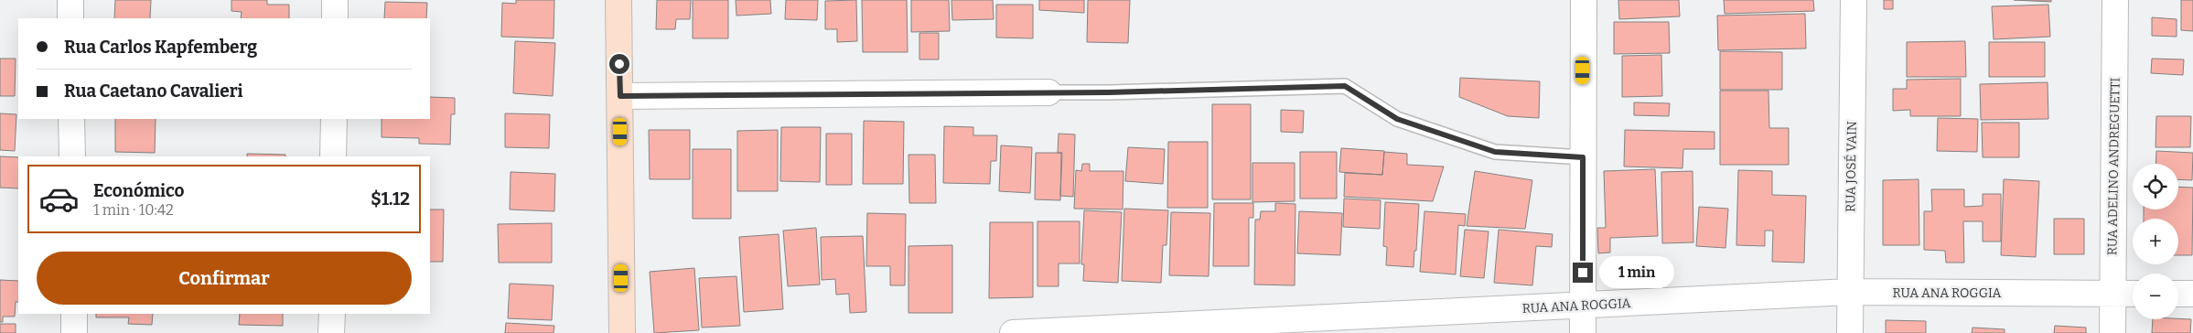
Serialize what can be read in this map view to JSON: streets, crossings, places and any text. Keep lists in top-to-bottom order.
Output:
{
  "streets": {
    "street": ["RUA JOSÉ VAIN", "RUA ADELINO ANDREGUETTI", "RUA ANA ROGGIA"]
  },
  "crossings": [
    ["RUA JOSÉ VAIN", "RUA ANA ROGGIA"],
    ["RUA ADELINO ANDREGUETTI", "RUA ANA ROGGIA"]
  ],
  "page": {
    "banner": ["Rua Carlos Kapfemberg", "Rua Caetano Cavalieri"],
    "map_buttons": ["+", "−"],
    "list": [
      {
        "name": "Económico",
        "note": "1 min · 10:42",
        "value": "$1.12"
      }
    ],
    "buttons": "Confirmar",
    "bubble": "1 min"
  }
}
